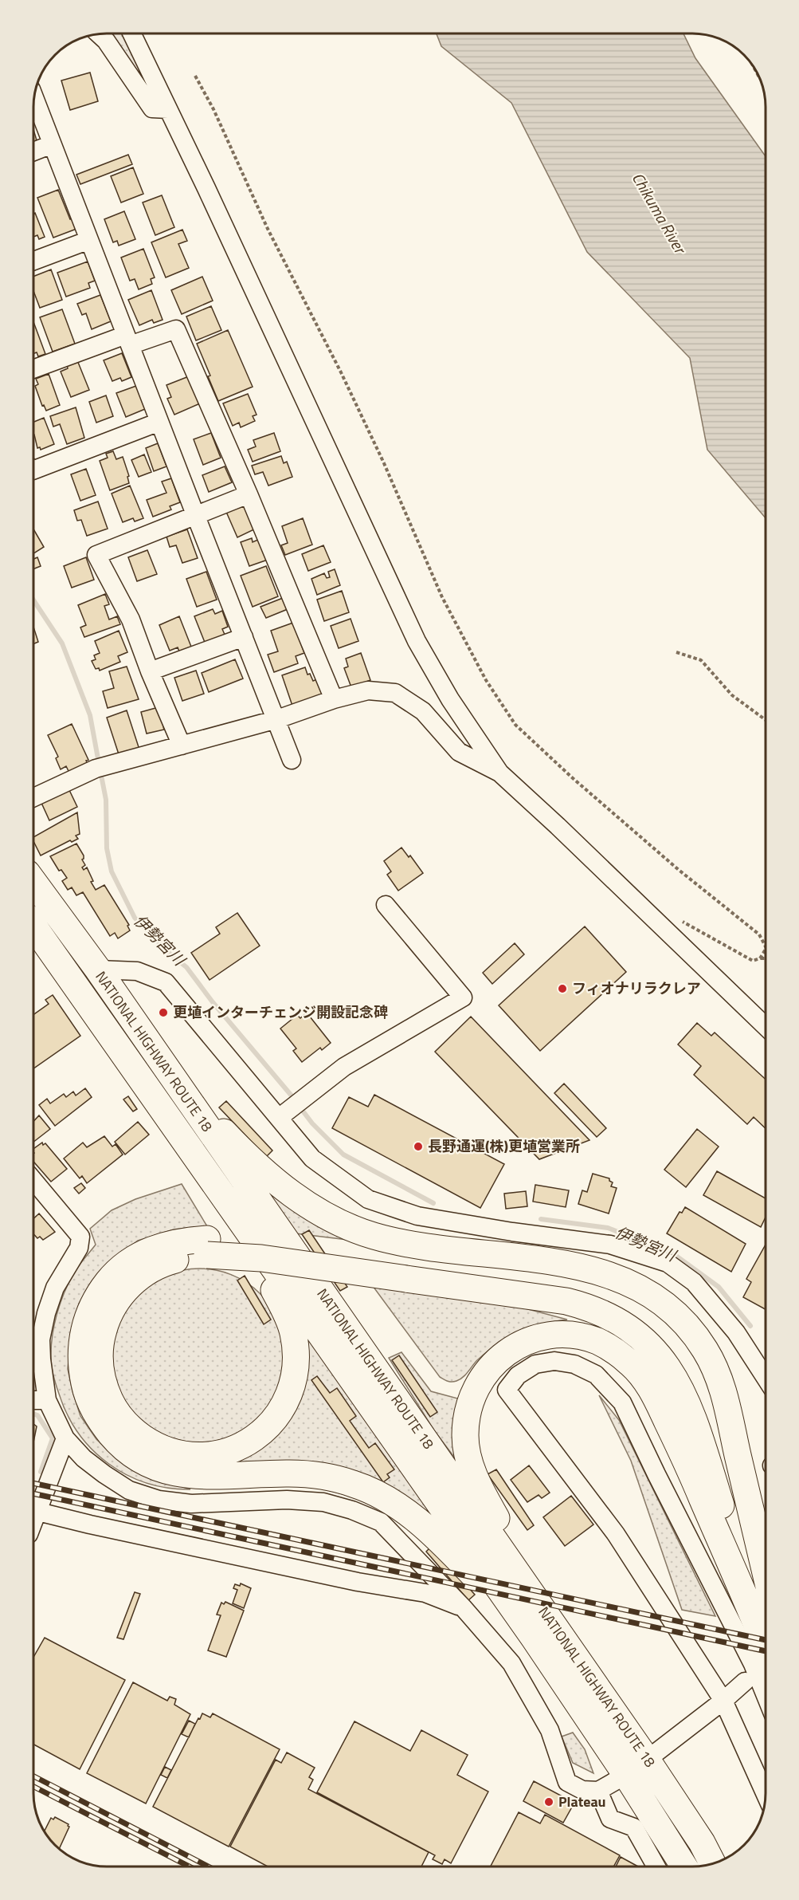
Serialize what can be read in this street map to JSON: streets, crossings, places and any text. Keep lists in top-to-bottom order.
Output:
{
  "streets": {
    "highway": ["NATIONAL HIGHWAY ROUTE 18"]
  },
  "water": ["Chikuma River", "伊勢宮川"],
  "places": [
    "フィオナリラクレア",
    "更埴インターチェンジ開設記念碑",
    "長野通運(株)更埴営業所",
    "Plateau"
  ]
}
